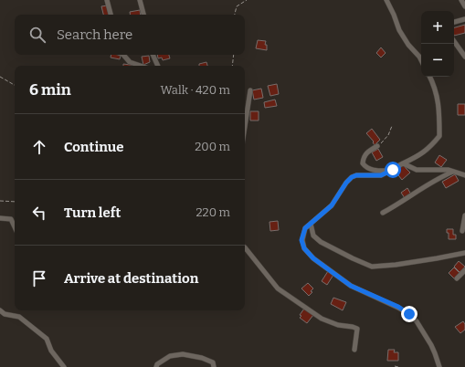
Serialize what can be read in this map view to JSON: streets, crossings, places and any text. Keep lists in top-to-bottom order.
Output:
{
  "page": {
    "map_buttons": ["+", "−"],
    "search": "Search here",
    "heading": ["6 min", "Walk · 420 m"],
    "list": [
      ["Continue", "200 m"],
      ["Turn left", "220 m"],
      "Arrive at destination"
    ]
  }
}
